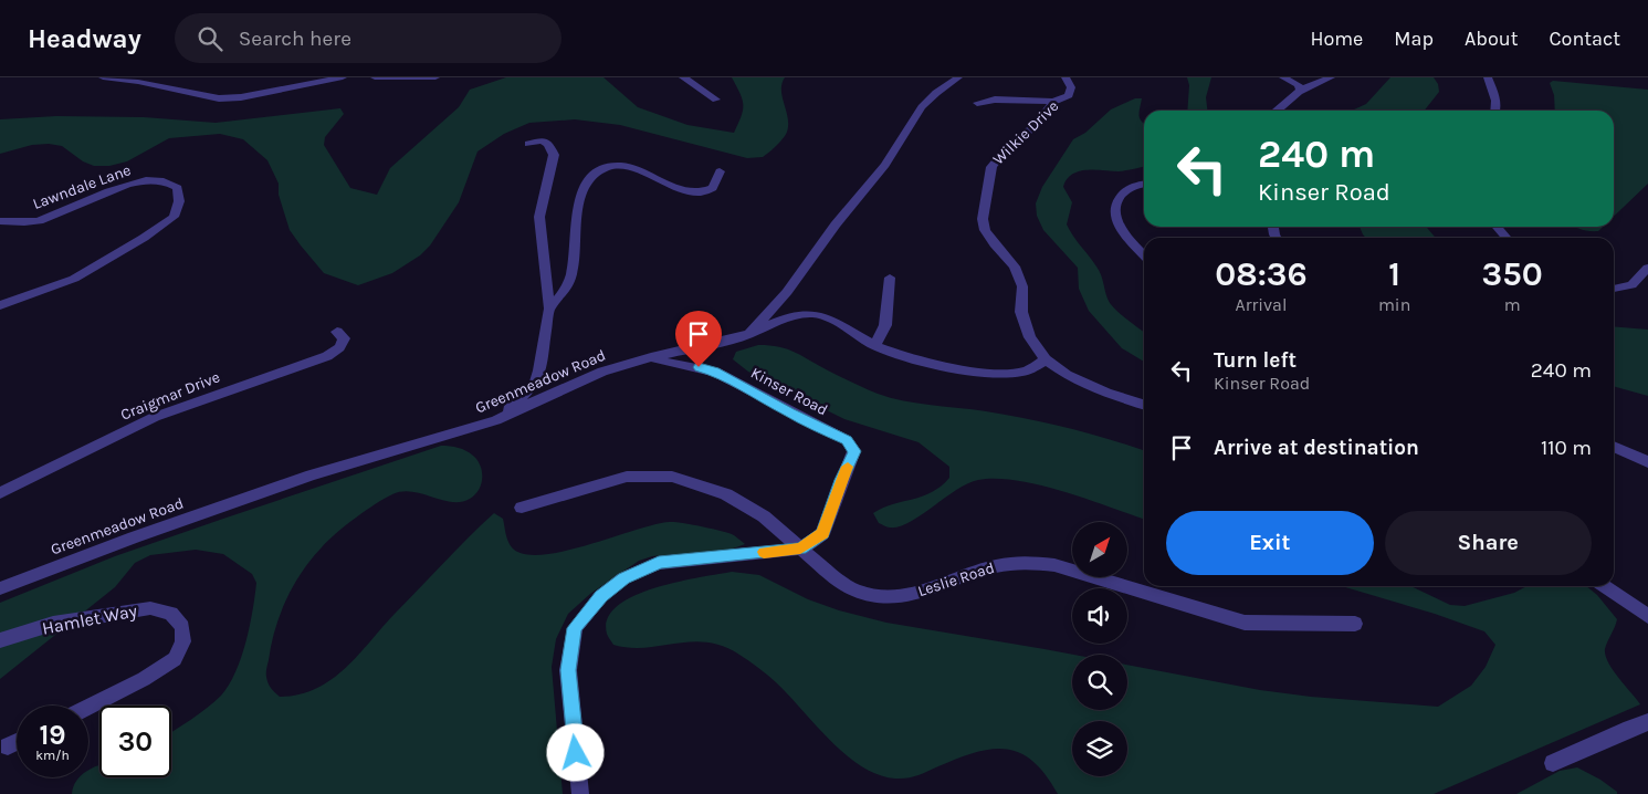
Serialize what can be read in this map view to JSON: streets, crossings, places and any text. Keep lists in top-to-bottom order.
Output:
{
  "streets": {
    "street": [
      "Wilkie Drive",
      "Lawndale Lane",
      "Greenmeadow Road",
      "Kinser Road",
      "Craigmar Drive",
      "Leslie Road",
      "Hamlet Way"
    ]
  },
  "crossings": [
    ["Wilkie Drive", "Greenmeadow Road"],
    ["Greenmeadow Road", "Kinser Road"],
    ["Kinser Road", "Leslie Road"]
  ],
  "north": "top right",
  "page": {
    "header": "Headway",
    "search": "Search here",
    "nav": [
      "Home",
      "Map",
      "About",
      "Contact"
    ],
    "turn": ["240 m", "Kinser Road"],
    "eta": [
      "08:36",
      "Arrival",
      "1",
      "min",
      "350",
      "m"
    ],
    "list": [
      {
        "name": "Turn left",
        "note": "Kinser Road",
        "value": "240 m"
      },
      {
        "name": "Arrive at destination",
        "value": "110 m"
      }
    ],
    "buttons": ["Exit", "Share"],
    "speed": "19 km/h",
    "limit": "30"
  }
}
